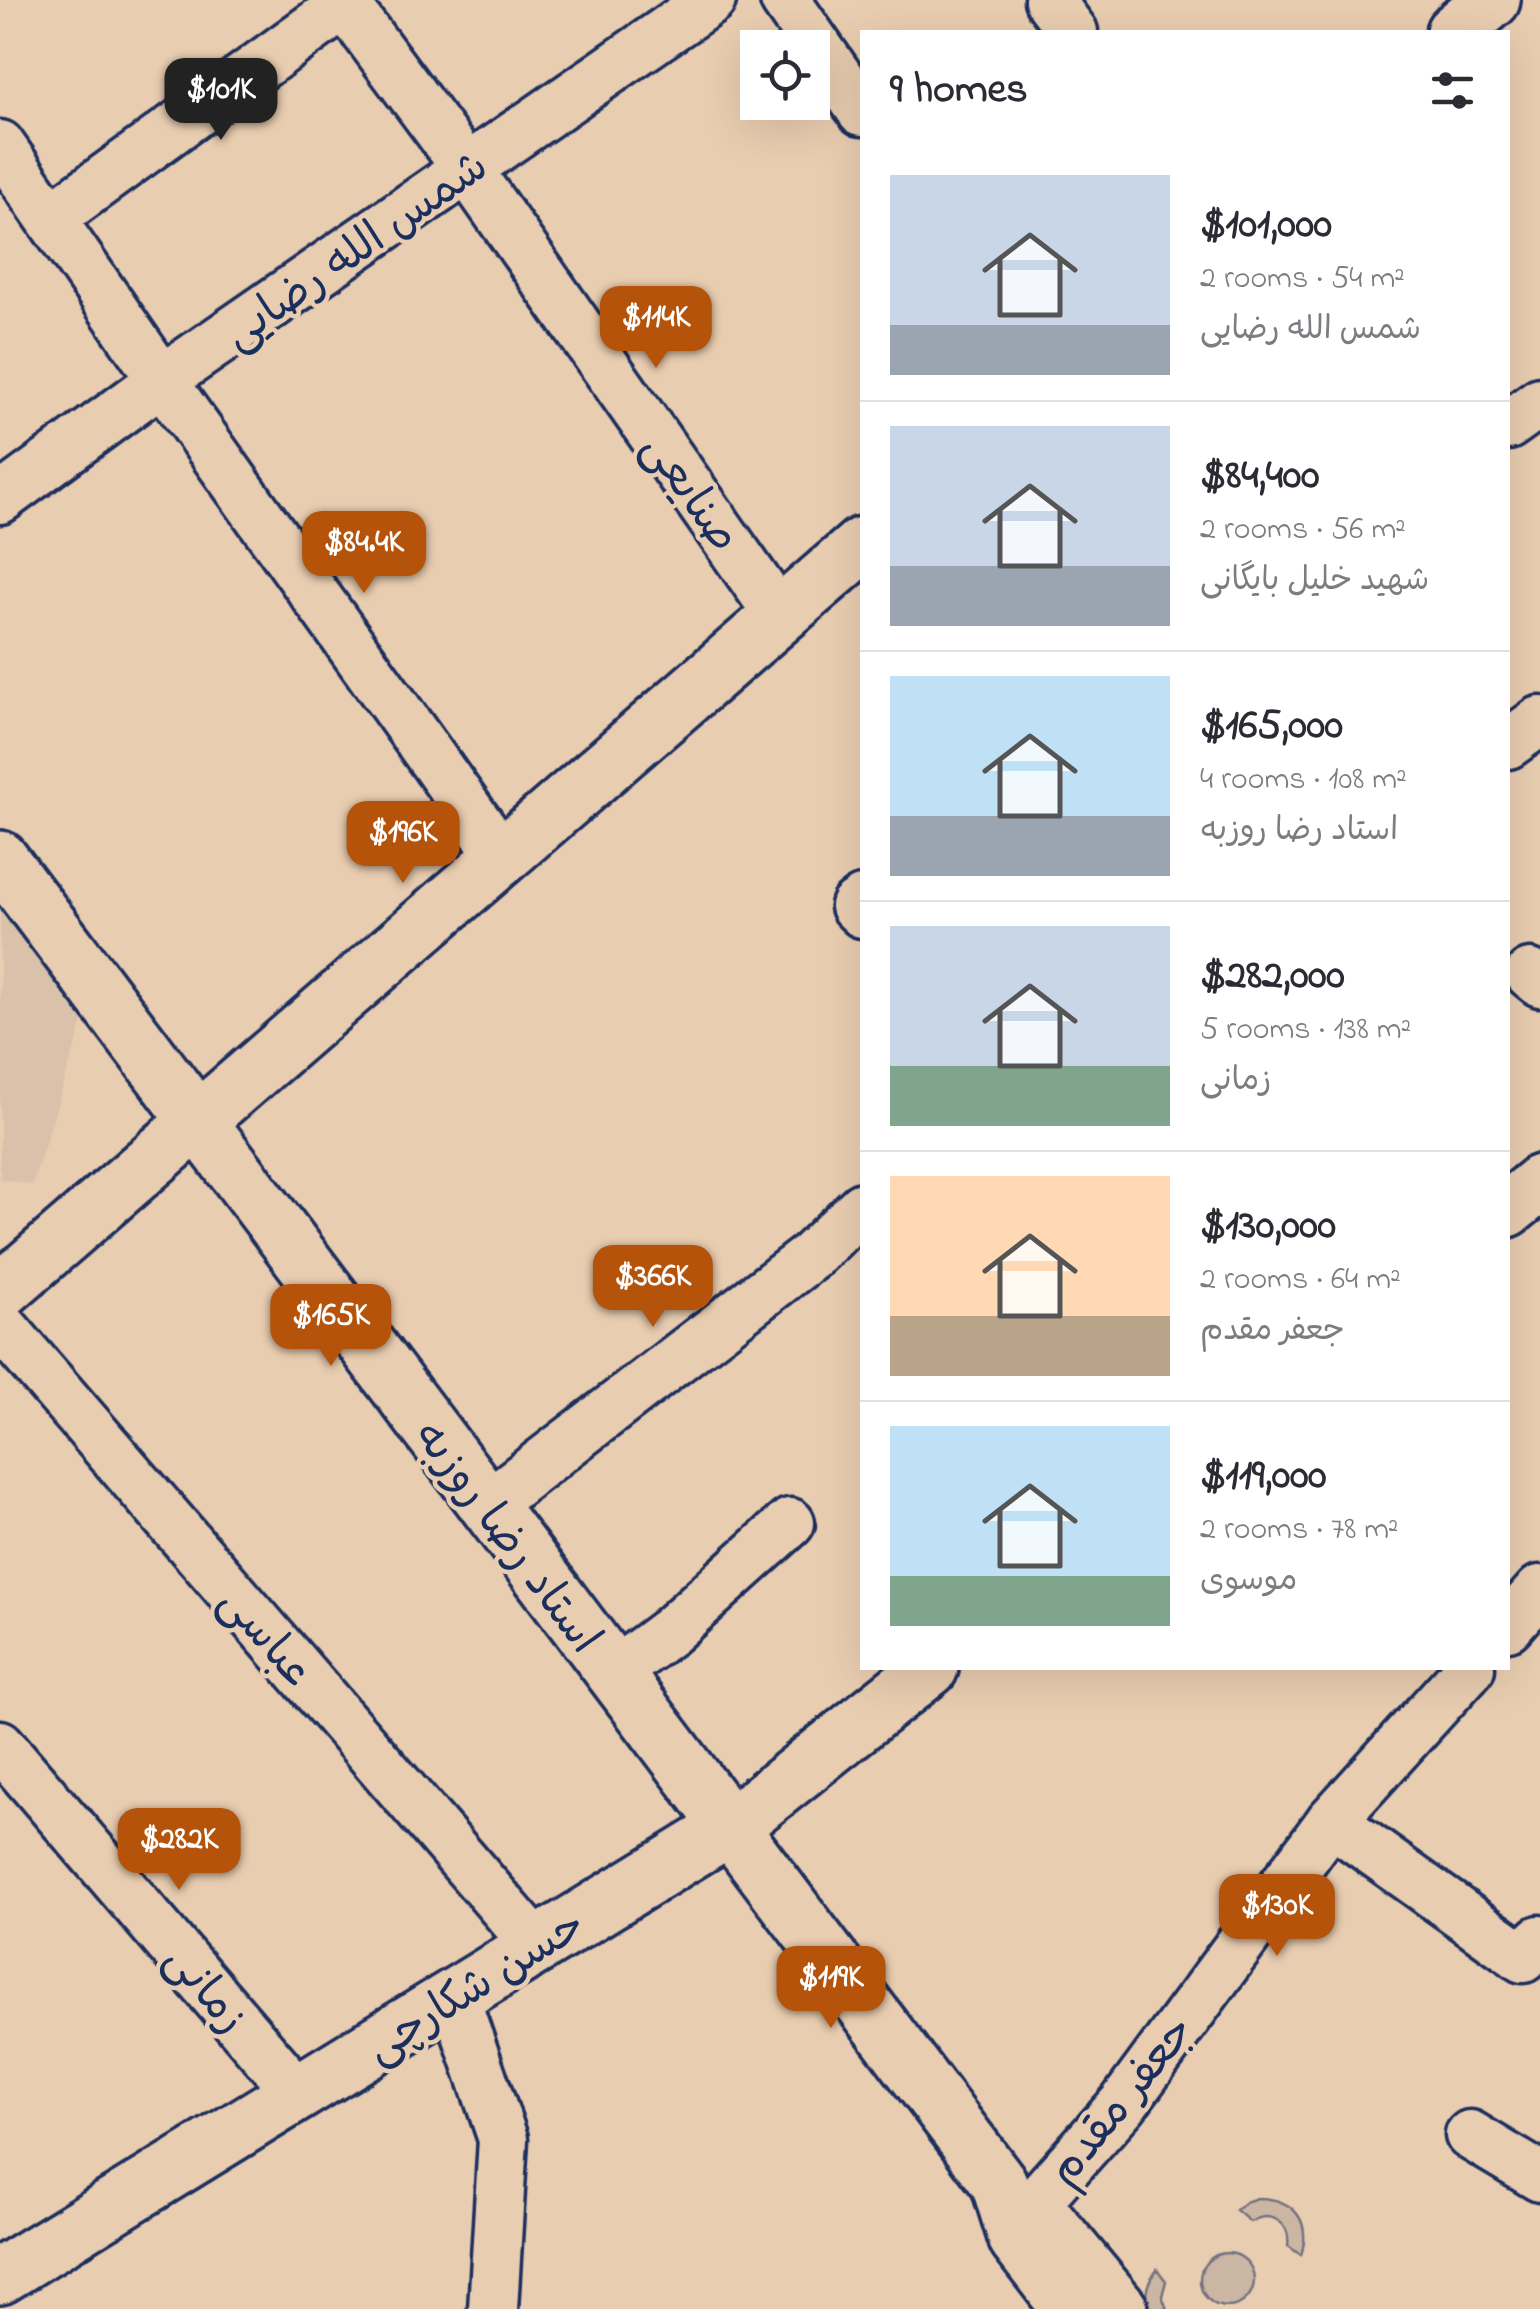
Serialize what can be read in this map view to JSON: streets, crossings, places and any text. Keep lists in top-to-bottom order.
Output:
{
  "streets": {
    "street": [
      "شمس الله رضایی",
      "صنایعی",
      "استاد رضا روزبه",
      "عباسی",
      "حسن شکارچی",
      "زمانی",
      "جعفر مقدم"
    ]
  },
  "crossings": [
    ["شمس الله رضایی", "صنایعی"],
    ["استاد رضا روزبه", "حسن شکارچی"],
    ["استاد رضا روزبه", "جعفر مقدم"],
    ["عباسی", "حسن شکارچی"],
    ["حسن شکارچی", "زمانی"]
  ],
  "page": {
    "heading": "9 homes",
    "price": [
      "$101K",
      "$114K",
      "$84.4K",
      "$196K",
      "$366K",
      "$165K",
      "$282K",
      "$130K",
      "$119K"
    ],
    "list": [
      {
        "name": "$101,000",
        "note": "2 rooms · 54 m² · شمس الله رضایی"
      },
      {
        "name": "$84,400",
        "note": "2 rooms · 56 m² · شهید خلیل بایگانی"
      },
      {
        "name": "$165,000",
        "note": "4 rooms · 108 m² · استاد رضا روزبه"
      },
      {
        "name": "$282,000",
        "note": "5 rooms · 138 m² · زمانی"
      },
      {
        "name": "$130,000",
        "note": "2 rooms · 64 m² · جعفر مقدم"
      },
      {
        "name": "$119,000",
        "note": "2 rooms · 78 m² · موسوی"
      }
    ]
  }
}
